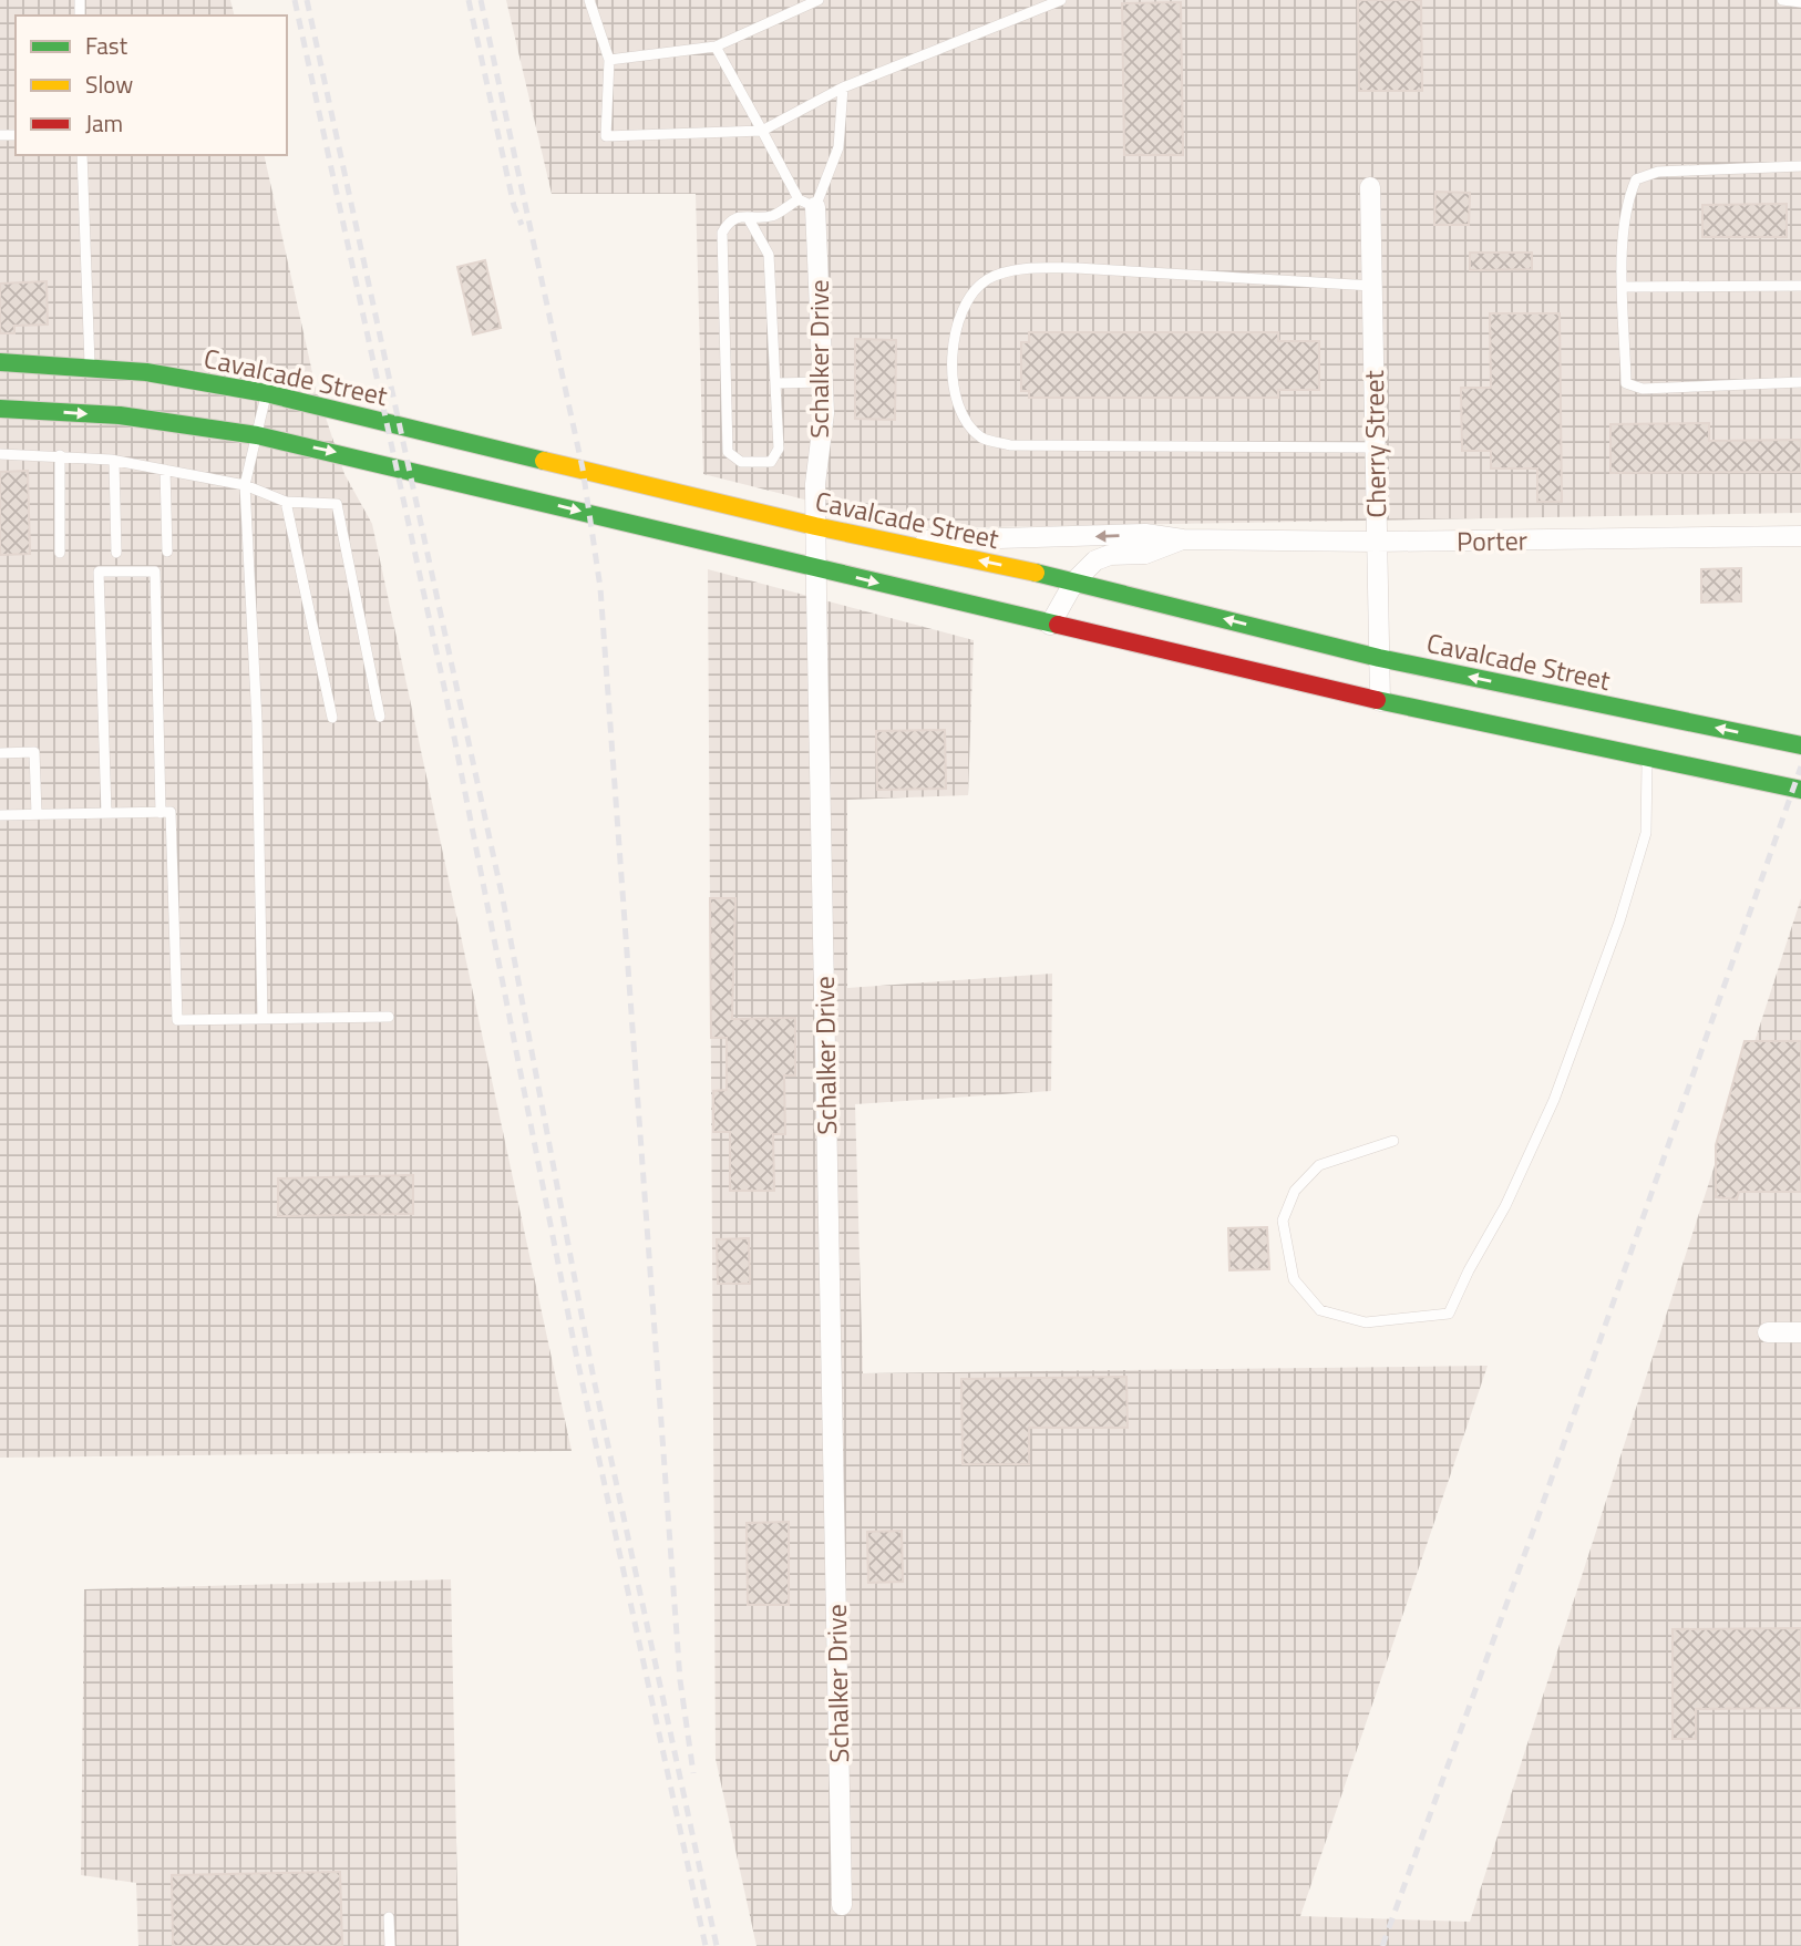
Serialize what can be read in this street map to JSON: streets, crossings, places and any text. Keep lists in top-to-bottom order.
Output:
{
  "streets": {
    "main road": ["Cavalcade Street"],
    "street": ["Schalker Drive", "Cherry Street", "Porter"]
  },
  "crossings": [
    ["Schalker Drive", "Cavalcade Street"],
    ["Cavalcade Street", "Cherry Street"],
    ["Cavalcade Street", "Porter"],
    ["Cherry Street", "Porter"]
  ],
  "legend": ["Fast", "Slow", "Jam"]
}
